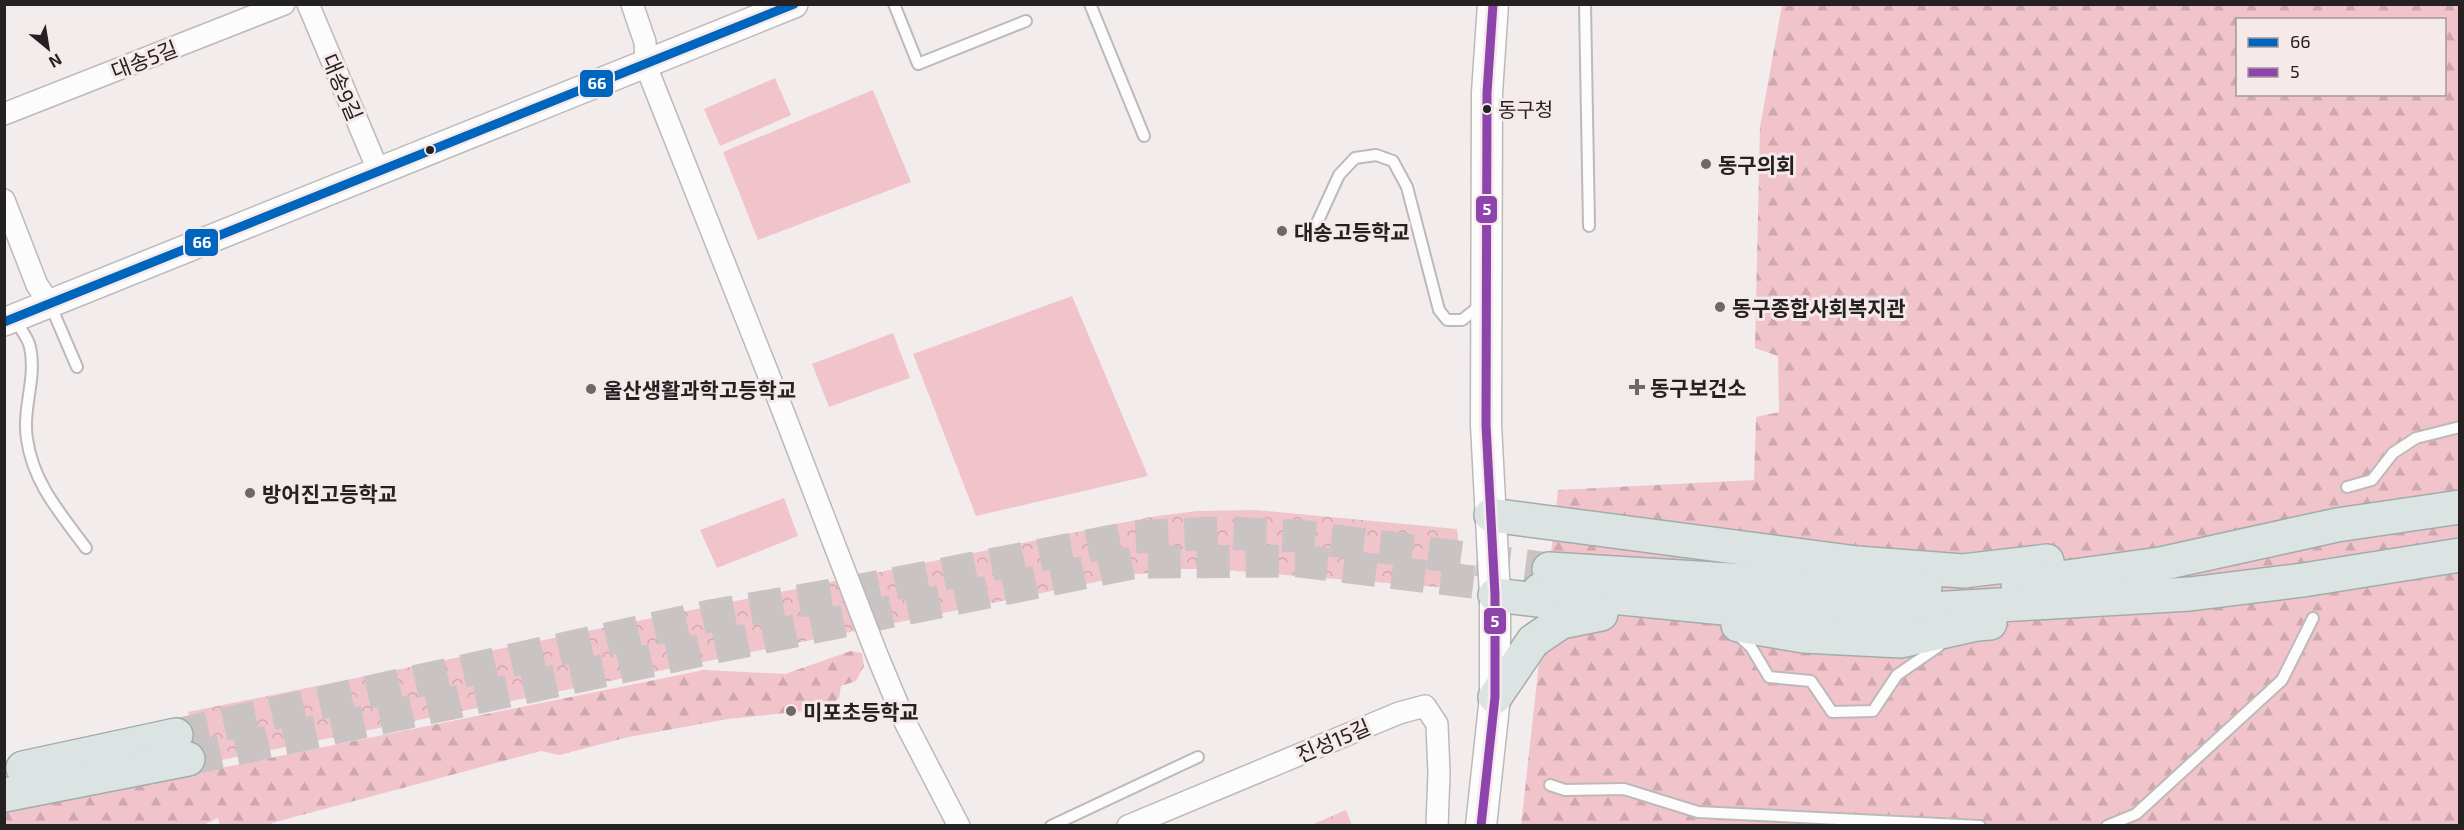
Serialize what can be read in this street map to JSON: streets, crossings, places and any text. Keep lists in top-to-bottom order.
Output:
{
  "streets": {
    "street": ["대송5길", "대송9길", "진성15길"]
  },
  "places": {
    "other": [
      "동구청",
      "동구의회",
      "대송고등학교",
      "동구종합사회복지관",
      "울산생활과학고등학교",
      "방어진고등학교",
      "미포초등학교"
    ],
    "health": ["동구보건소"]
  },
  "lines": ["transit line 66", "transit line 5"],
  "legend": ["66", "5"],
  "north": "bottom right"
}
